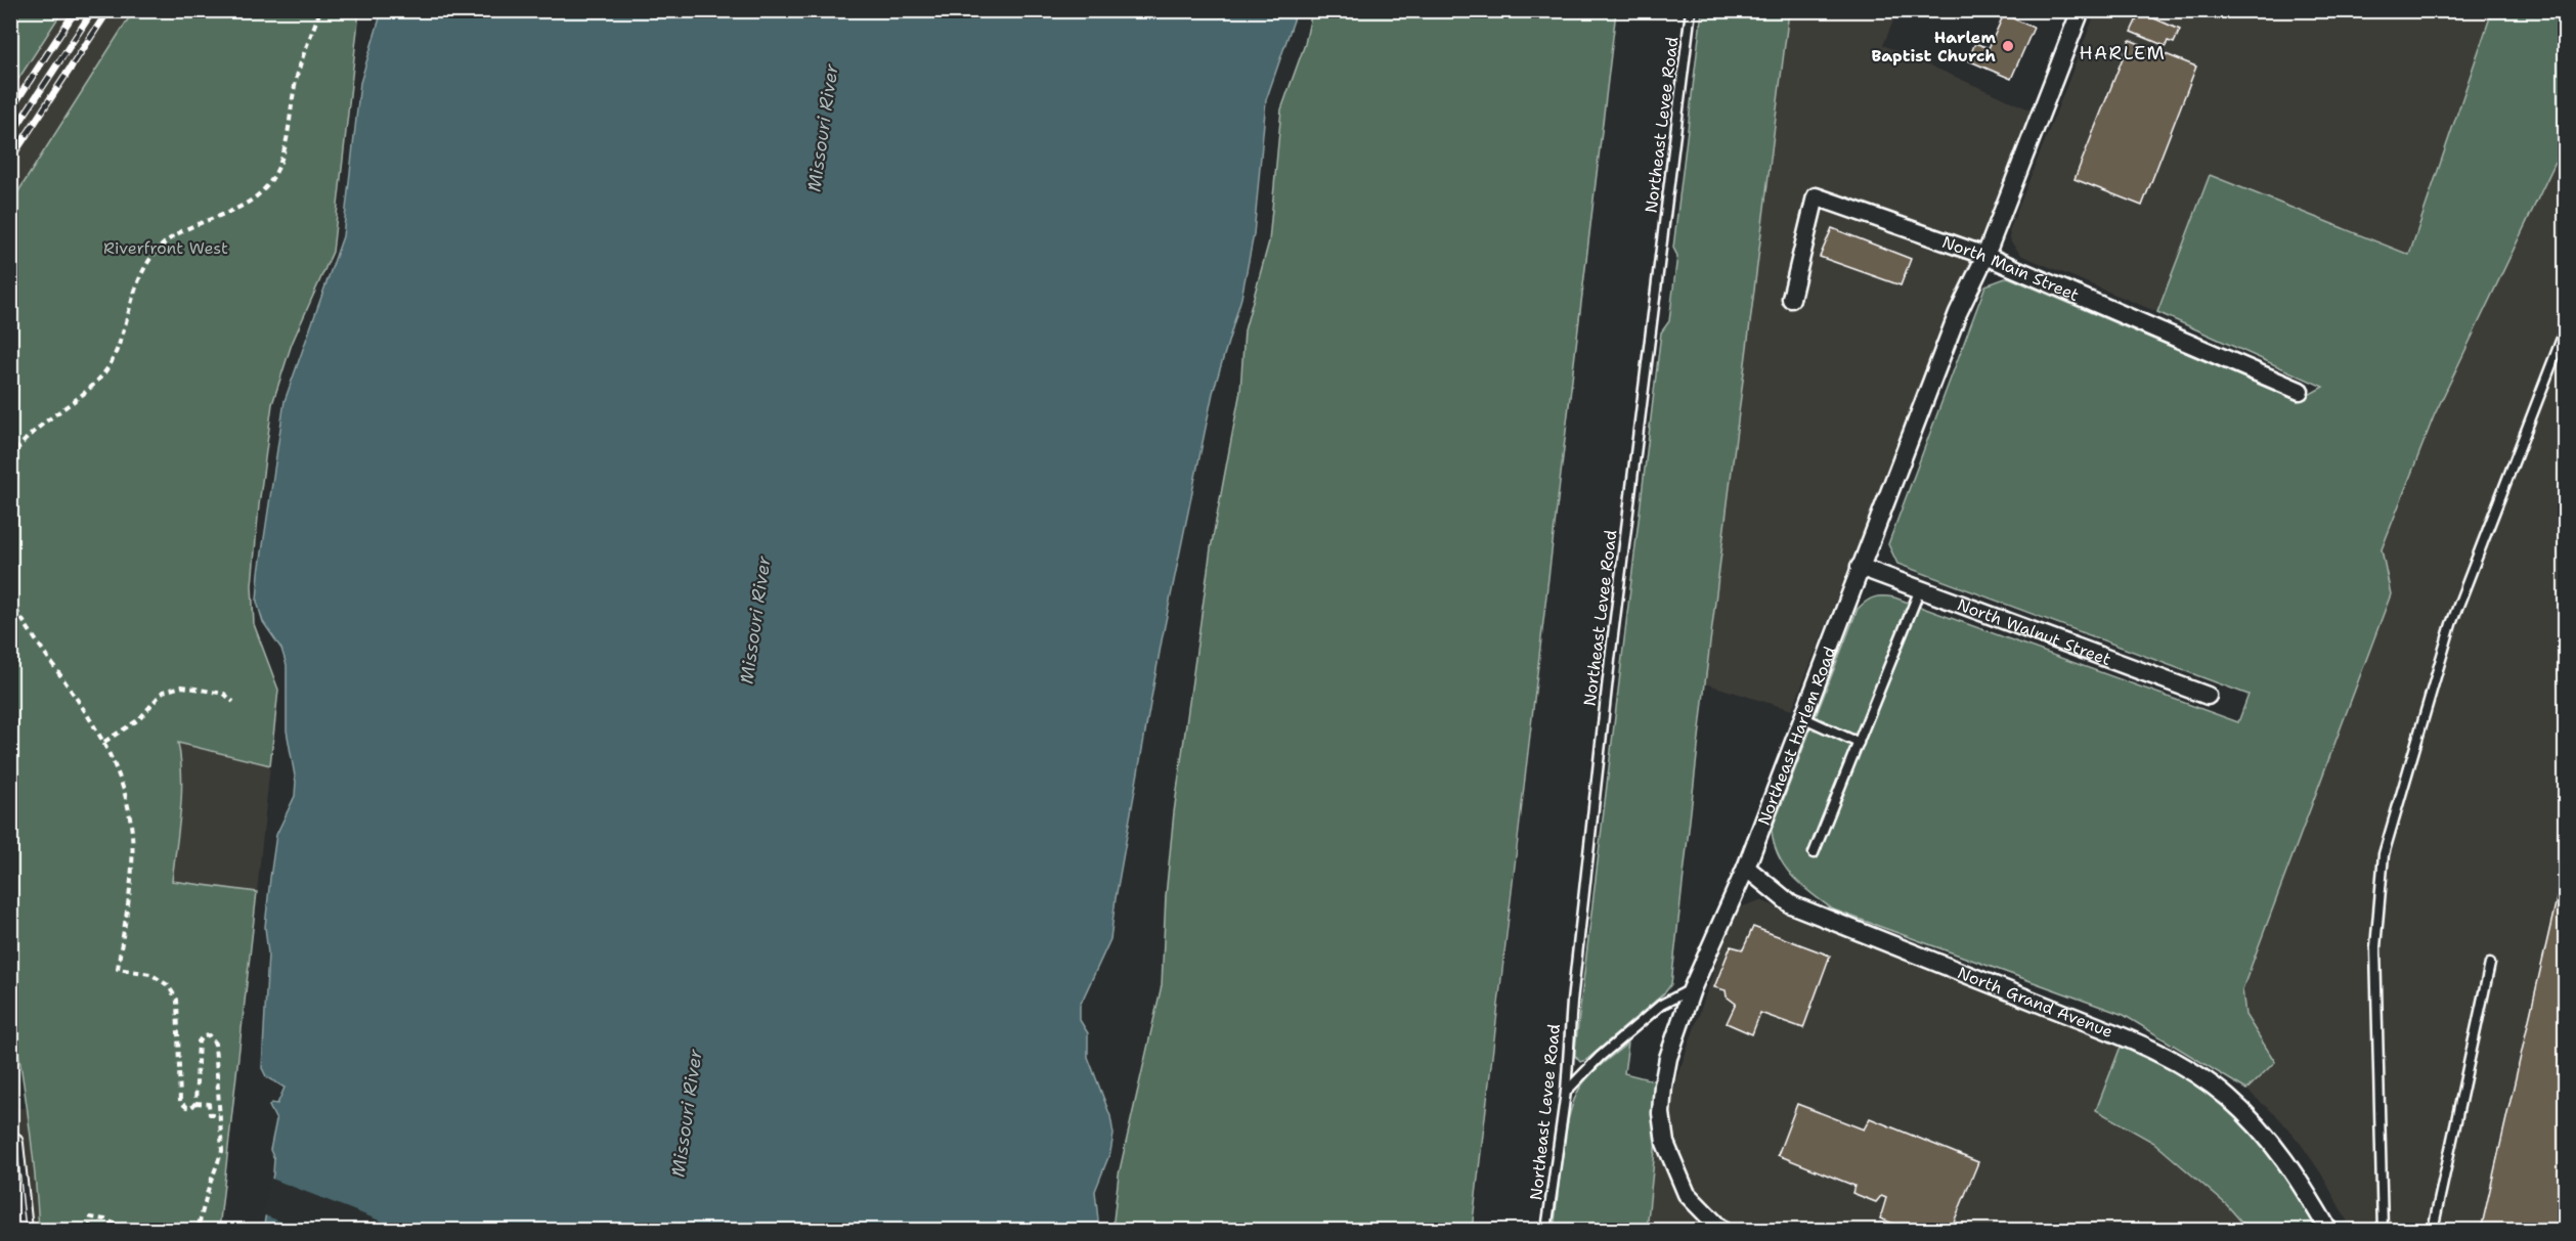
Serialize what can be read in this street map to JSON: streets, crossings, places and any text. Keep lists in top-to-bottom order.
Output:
{
  "streets": {
    "street": [
      "North Main Street",
      "North Walnut Street",
      "Northeast Harlem Road",
      "North Grand Avenue"
    ],
    "lane": ["Northeast Levee Road"]
  },
  "crossings": [
    ["North Main Street", "Northeast Harlem Road"],
    ["North Walnut Street", "Northeast Harlem Road"],
    ["Northeast Harlem Road", "North Grand Avenue"]
  ],
  "districts": ["HARLEM"],
  "water": ["Missouri River"],
  "parks": ["Riverfront West"],
  "places": ["Harlem Baptist Church"]
}
